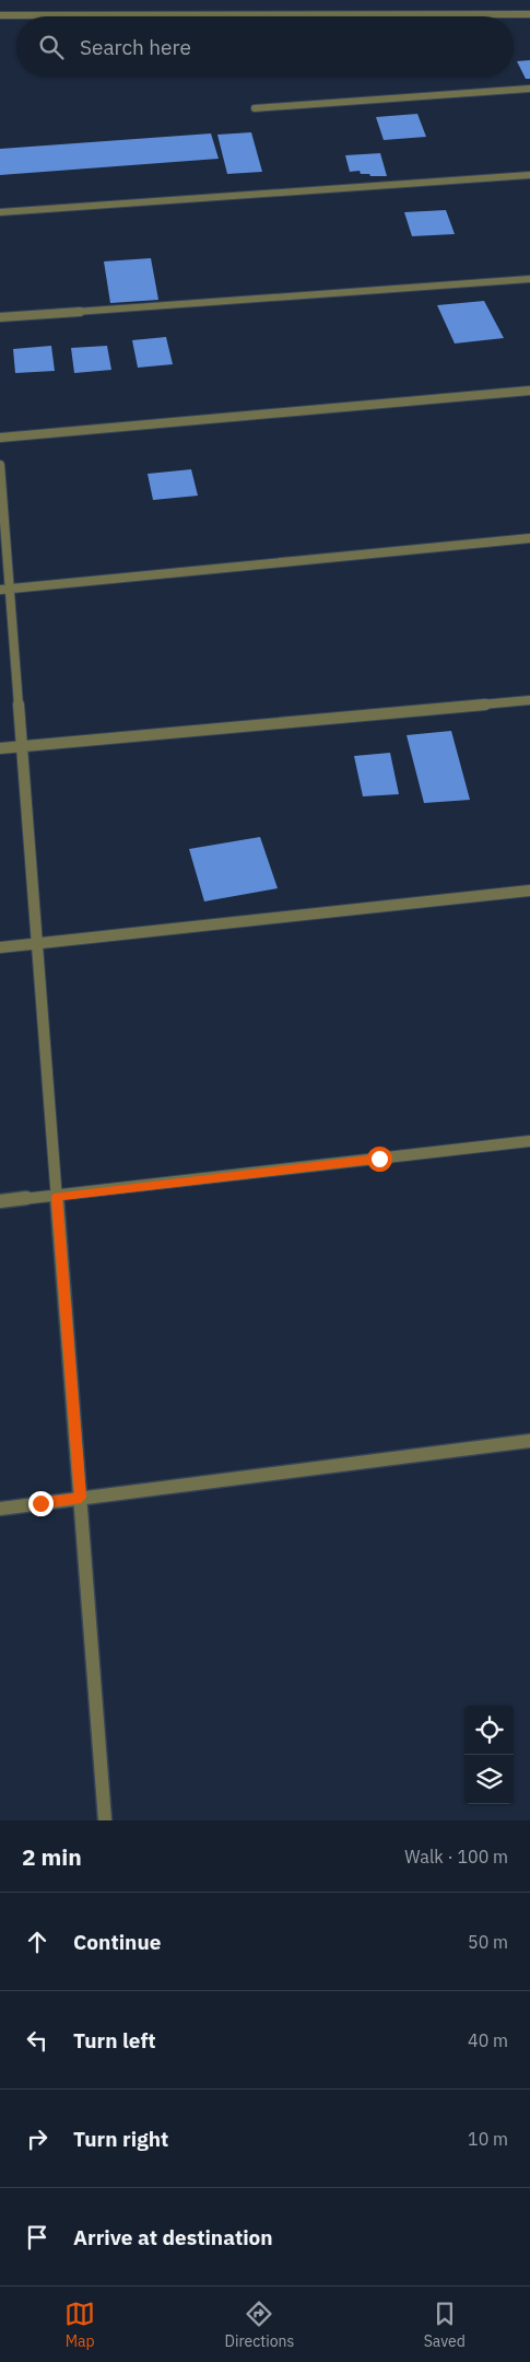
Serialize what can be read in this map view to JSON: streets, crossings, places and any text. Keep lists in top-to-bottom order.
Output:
{
  "page": {
    "search": "Search here",
    "heading": ["2 min", "Walk · 100 m"],
    "list": [
      ["Continue", "50 m"],
      ["Turn left", "40 m"],
      ["Turn right", "10 m"],
      "Arrive at destination"
    ],
    "nav": ["Map", "Directions", "Saved"]
  }
}
